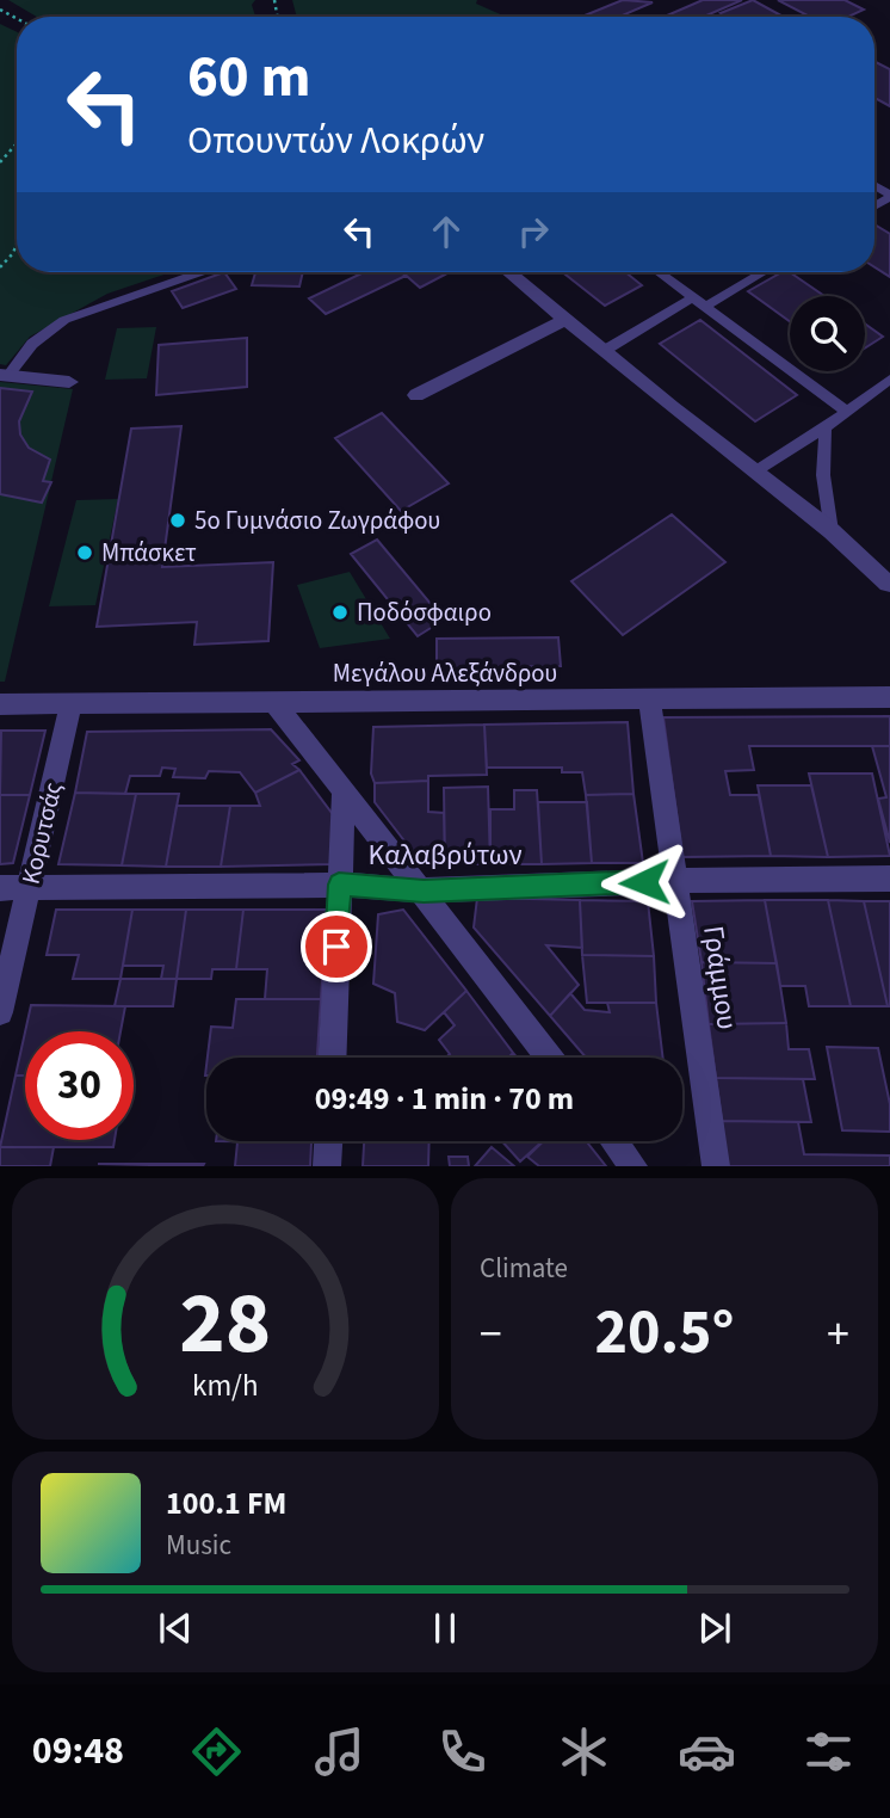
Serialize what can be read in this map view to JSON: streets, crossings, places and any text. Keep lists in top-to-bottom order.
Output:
{
  "streets": {
    "street": [
      "Μεγάλου Αλεξάνδρου",
      "Κορυτσάς",
      "Καλαβρύτων",
      "Γράμμου"
    ]
  },
  "crossings": [
    ["Μεγάλου Αλεξάνδρου", "Κορυτσάς"],
    ["Μεγάλου Αλεξάνδρου", "Γράμμου"],
    ["Κορυτσάς", "Καλαβρύτων"],
    ["Καλαβρύτων", "Γράμμου"]
  ],
  "places": ["5ο Γυμνάσιο Ζωγράφου", "Μπάσκετ", "Ποδόσφαιρο"],
  "page": {
    "turn": ["60 m", "Οπουντών Λοκρών"],
    "limit": "30",
    "trip": "09:49 · 1 min · 70 m",
    "tile": "Climate",
    "heat": ["−", "20.5°", "+"],
    "song": ["100.1 FM", "Music"],
    "tabs": "09:48",
    "gauge": ["28", "km/h"]
  }
}
